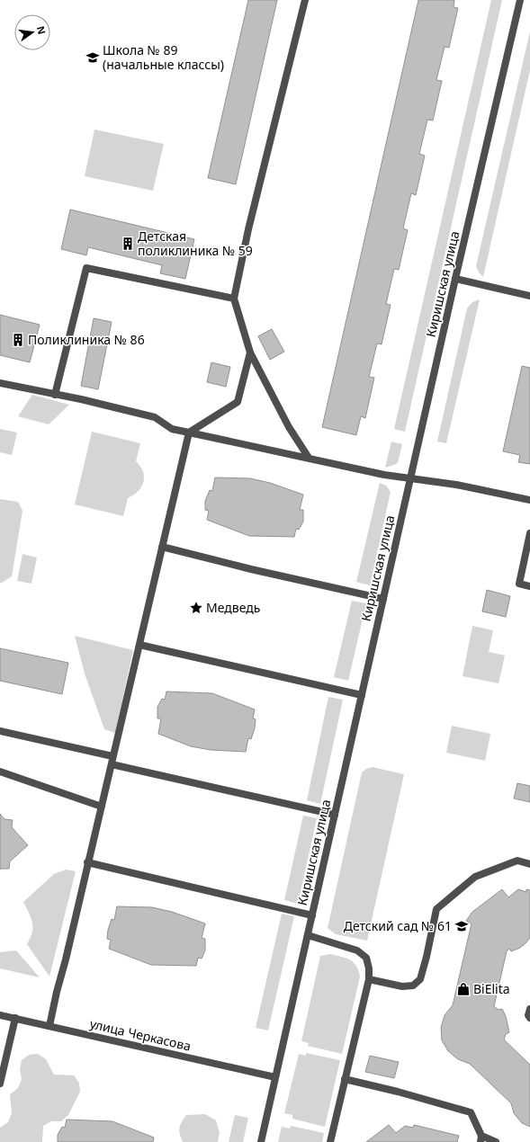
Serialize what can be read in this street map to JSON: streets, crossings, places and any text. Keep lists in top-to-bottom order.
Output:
{
  "streets": {
    "street": ["Киришская улица", "улица Черкасова"]
  },
  "crossings": [
    ["Киришская улица", "улица Черкасова"]
  ],
  "places": {
    "school or university": ["Школа № 89 (начальные классы)", "Детский сад № 61"],
    "building": ["Детская поликлиника № 59", "Поликлиника № 86"],
    "place": ["Медведь"],
    "shop": ["BiElita"]
  },
  "north": "right"
}
